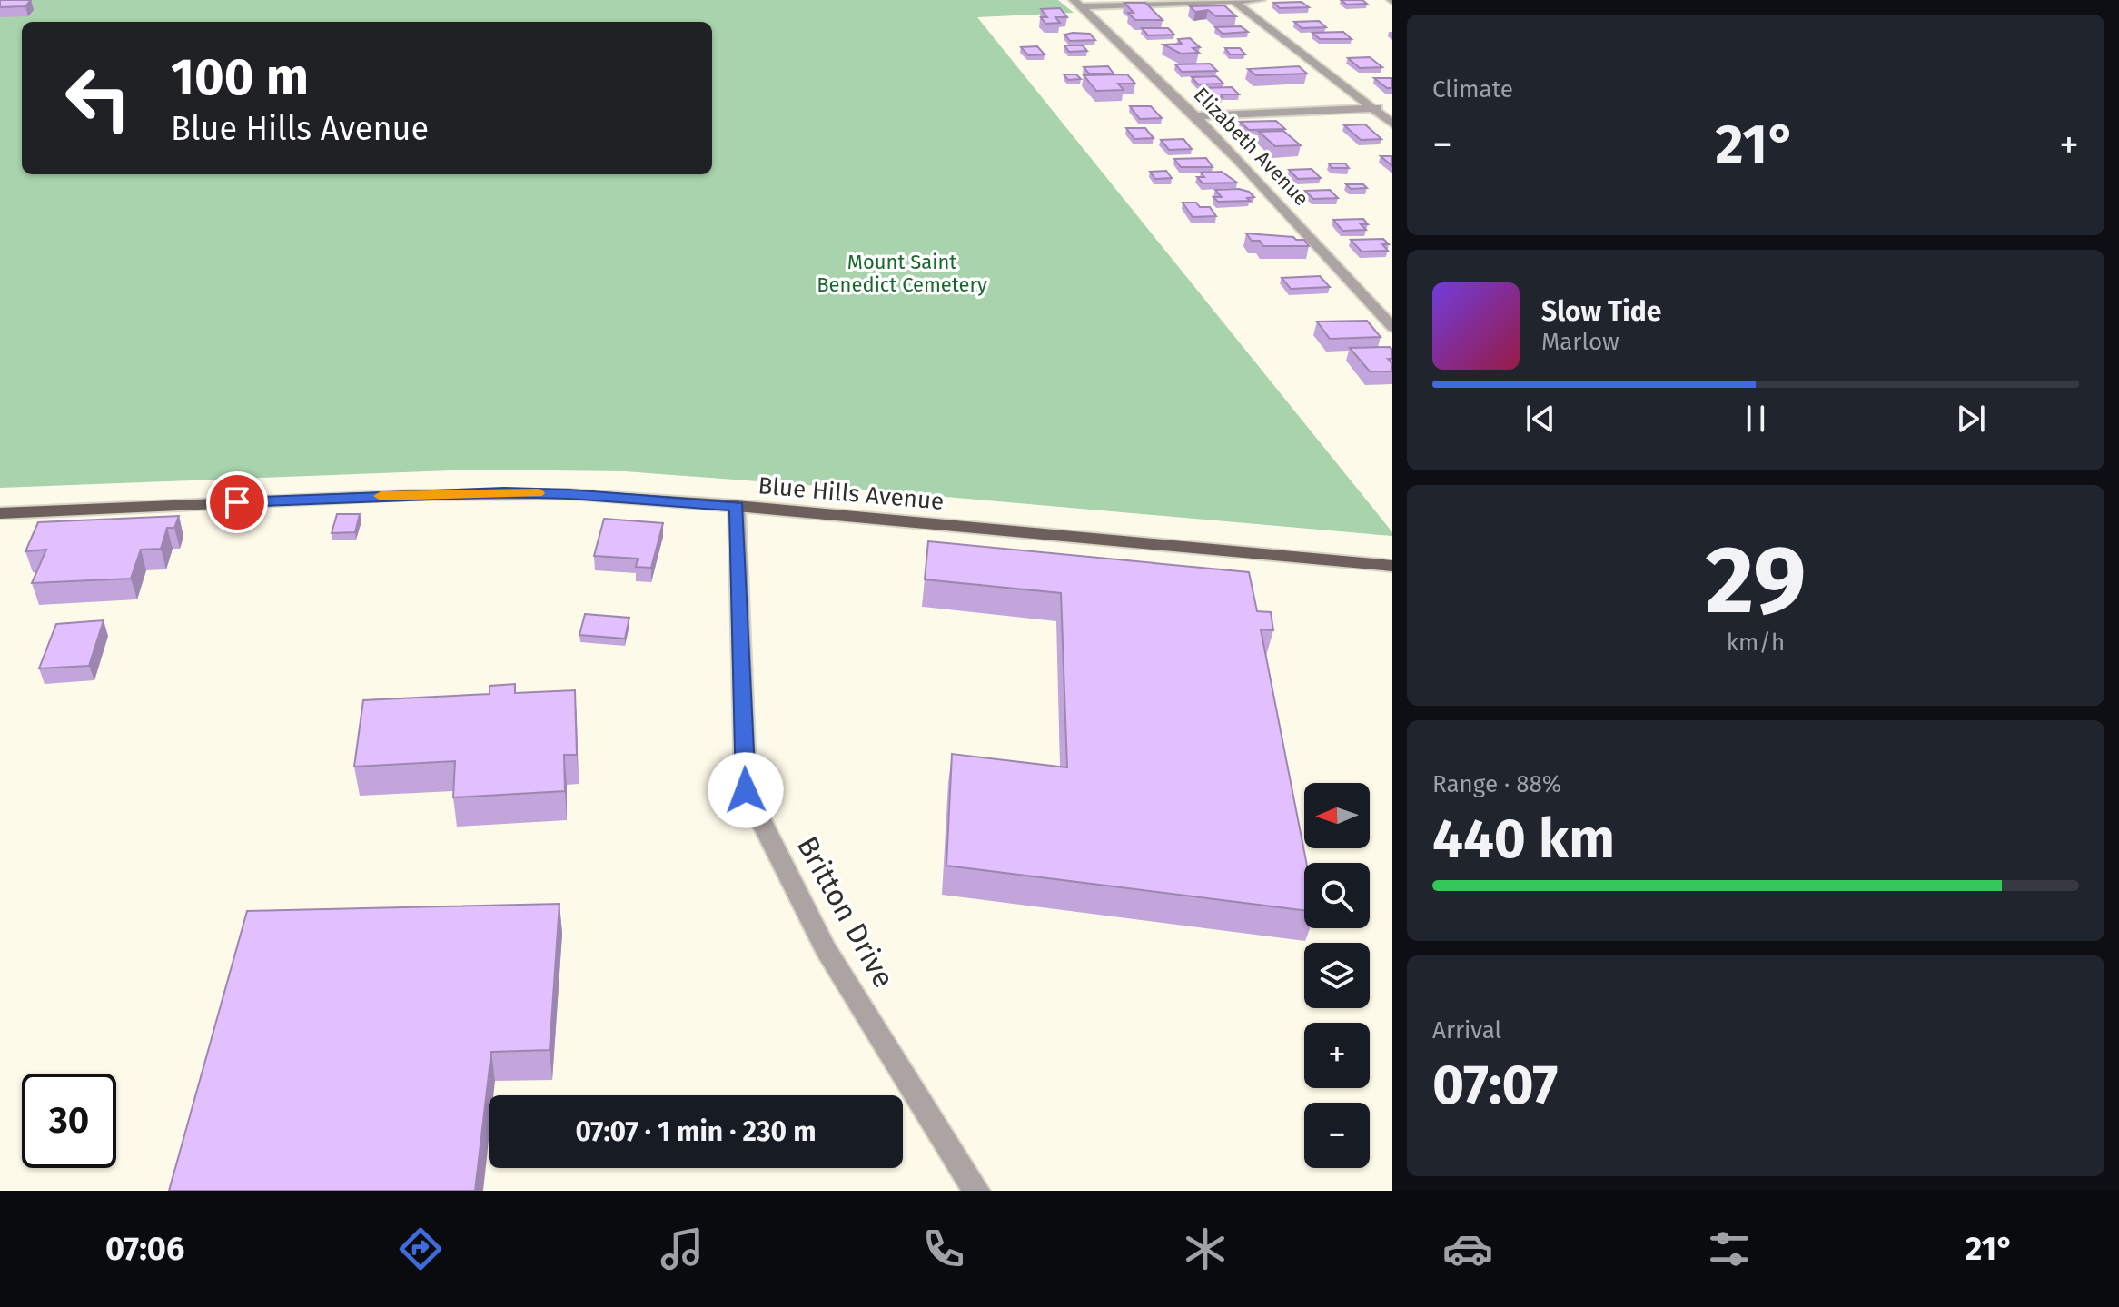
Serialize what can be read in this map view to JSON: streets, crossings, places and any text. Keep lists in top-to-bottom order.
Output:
{
  "streets": {
    "main road": ["Blue Hills Avenue"],
    "street": ["Elizabeth Avenue", "Britton Drive"]
  },
  "crossings": [
    ["Blue Hills Avenue", "Britton Drive"]
  ],
  "parks": ["Mount Saint Benedict Cemetery"],
  "north": "left",
  "page": {
    "tile": [
      "Climate",
      ["29", "km/h"],
      ["Range · 88%", "440 km"],
      ["Arrival", "07:07"]
    ],
    "turn": ["100 m", "Blue Hills Avenue"],
    "heat": ["−", "21°", "+"],
    "song": ["Slow Tide", "Marlow"],
    "map_buttons": ["+", "−"],
    "limit": "30",
    "trip": "07:07 · 1 min · 230 m",
    "tabs": ["07:06", "21°"]
  }
}
